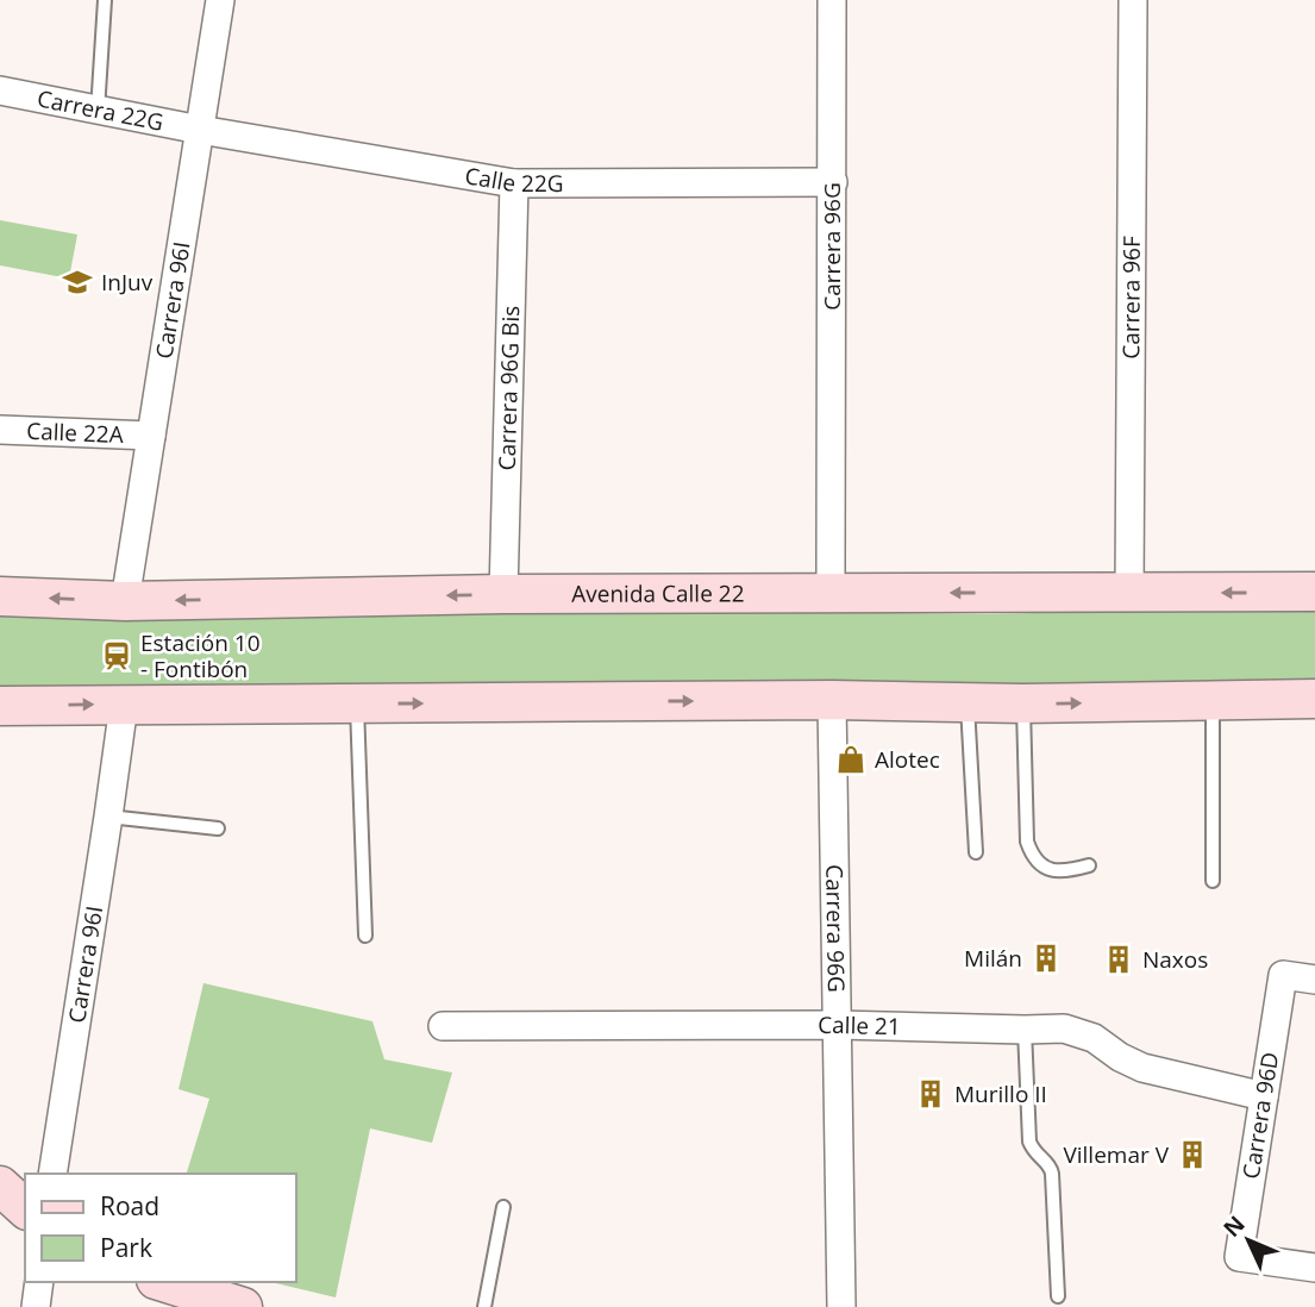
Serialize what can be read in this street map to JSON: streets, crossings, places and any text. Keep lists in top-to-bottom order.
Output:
{
  "streets": {
    "main road": ["Avenida Calle 22"],
    "street": [
      "Carrera 22G",
      "Calle 22G",
      "Carrera 96G",
      "Carrera 96F",
      "Carrera 96I",
      "Carrera 96G Bis",
      "Calle 22A",
      "Calle 21",
      "Carrera 96D"
    ]
  },
  "crossings": [
    ["Carrera 22G", "Calle 22G"],
    ["Carrera 22G", "Carrera 96I"],
    ["Calle 22G", "Carrera 96G"],
    ["Calle 22G", "Carrera 96I"],
    ["Calle 22G", "Carrera 96G Bis"],
    ["Carrera 96G", "Avenida Calle 22"],
    ["Carrera 96G", "Calle 21"],
    ["Carrera 96F", "Avenida Calle 22"],
    ["Carrera 96I", "Calle 22A"],
    ["Carrera 96I", "Avenida Calle 22"],
    ["Carrera 96G Bis", "Avenida Calle 22"],
    ["Calle 21", "Carrera 96D"]
  ],
  "places": {
    "school or university": ["InJuv"],
    "station": ["Estación 10 - Fontibón"],
    "shop": ["Alotec"],
    "building": [
      "Milán",
      "Naxos",
      "Murillo II",
      "Villemar V"
    ]
  },
  "legend": ["Road", "Park"],
  "north": "top left"
}
